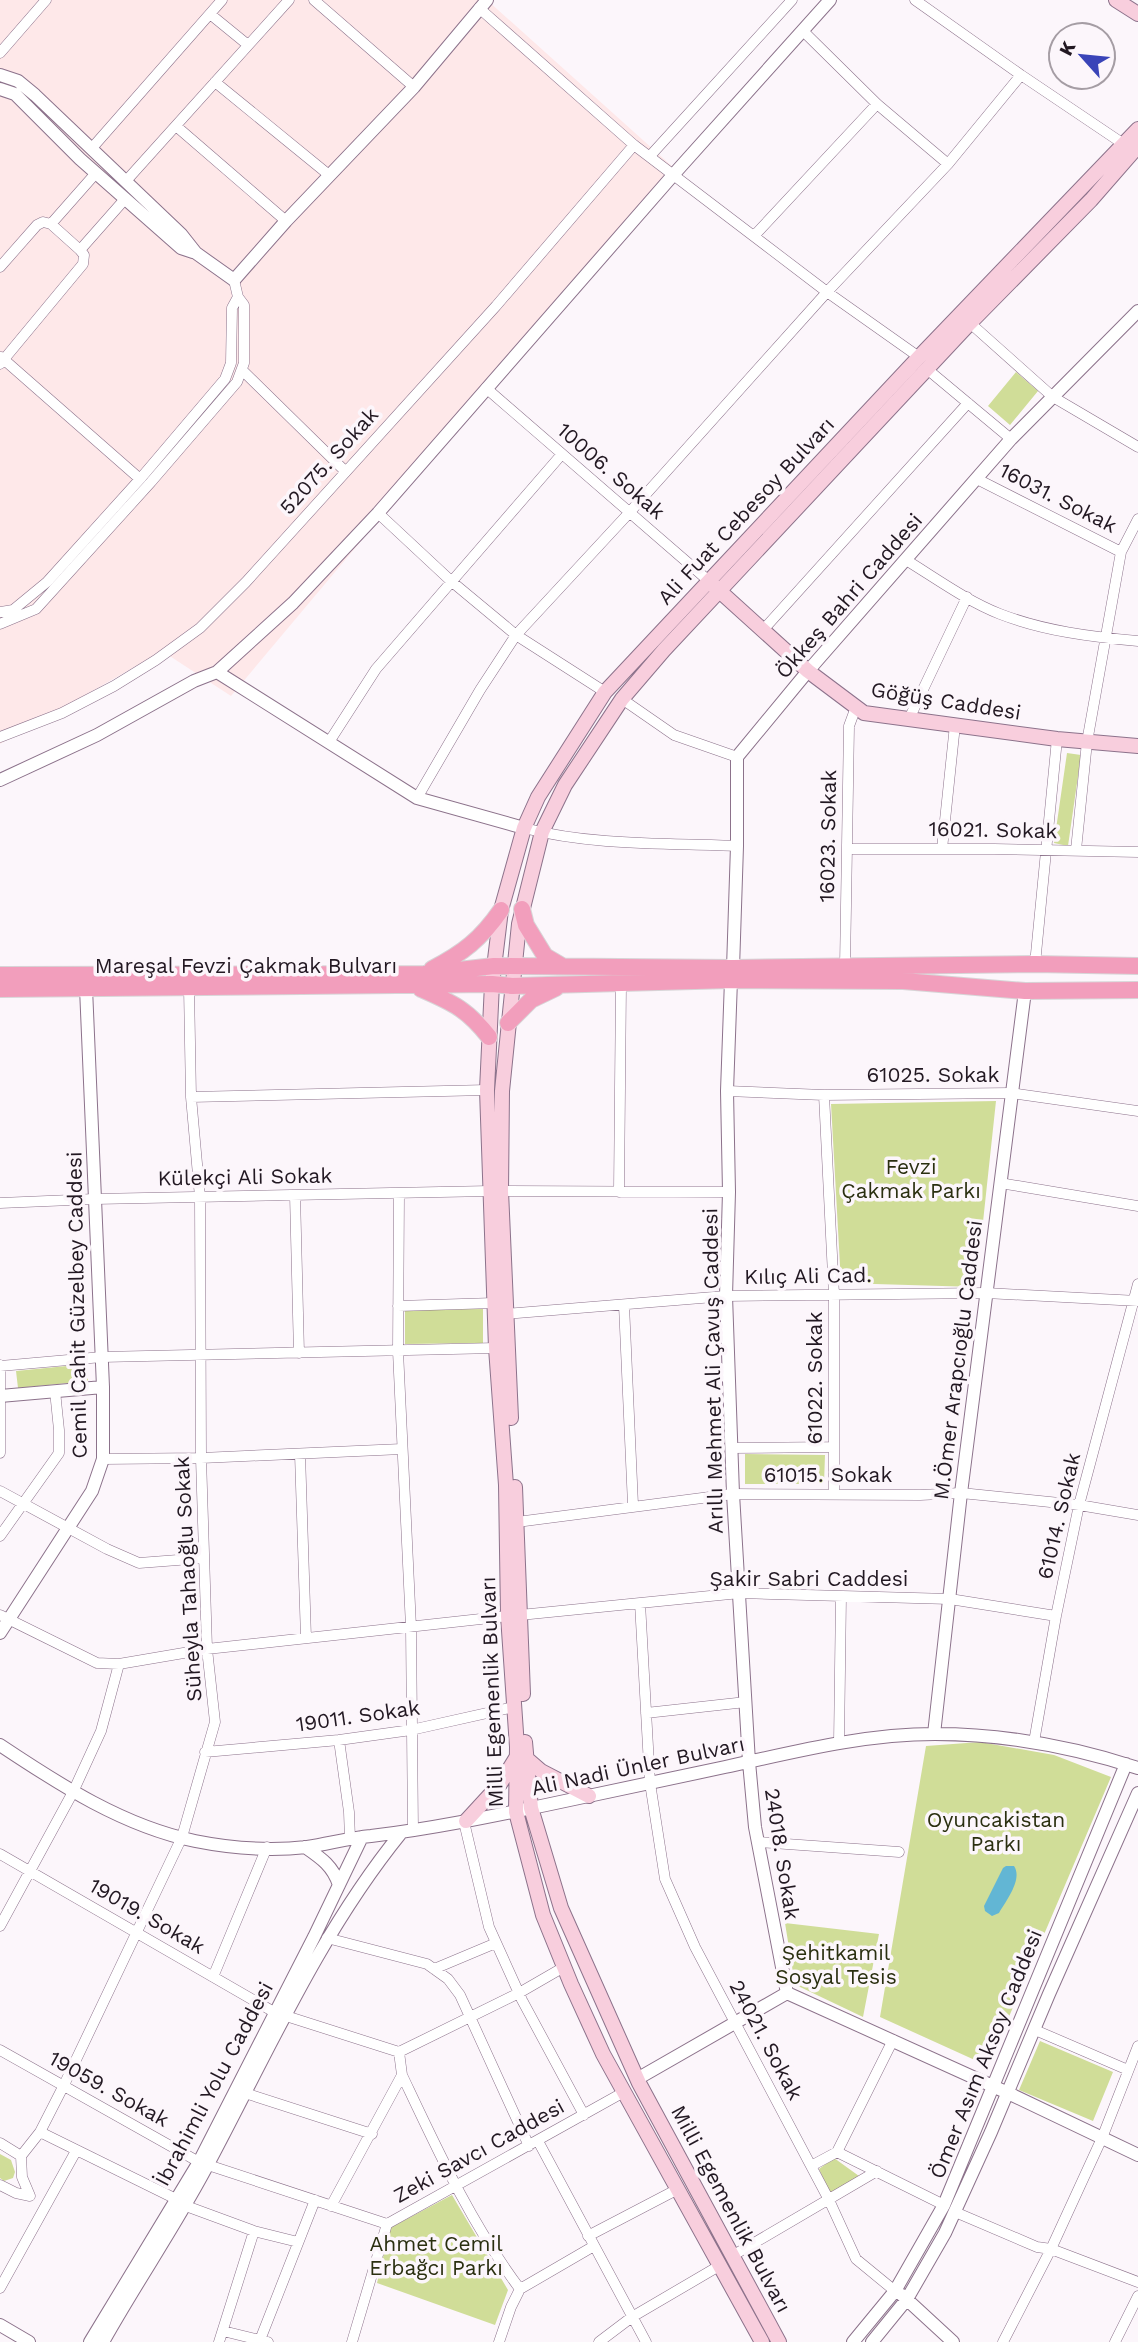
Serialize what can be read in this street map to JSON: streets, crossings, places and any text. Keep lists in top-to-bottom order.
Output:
{
  "streets": {
    "main road": [
      "Ali Fuat Cebesoy Bulvarı",
      "Göğüş Caddesi",
      "Mareşal Fevzi Çakmak Bulvarı",
      "Milli Egemenlik Bulvarı"
    ],
    "street": [
      "52075. Sokak",
      "10006. Sokak",
      "16031. Sokak",
      "Ökkeş Bahri Caddesi",
      "16021. Sokak",
      "16023. Sokak",
      "61025. Sokak",
      "Külekçi Ali Sokak",
      "Kılıç Ali Cad.",
      "Cemil Cahit Güzelbey Caddesi",
      "M.Ömer Arapcıoğlu Caddesi",
      "Arıllı Mehmet Ali Çavuş Caddesi",
      "61022. Sokak",
      "61015. Sokak",
      "61014. Sokak",
      "Süheyla Tahaoğlu Sokak",
      "Şakir Sabri Caddesi",
      "19011. Sokak",
      "Ali Nadi Ünler Bulvarı",
      "24018. Sokak",
      "19019. Sokak",
      "24021. Sokak",
      "Ömer Asım Aksoy Caddesi",
      "İbrahimli Yolu Caddesi",
      "19059. Sokak",
      "Zeki Savcı Caddesi"
    ]
  },
  "crossings": [
    ["10006. Sokak", "Ali Fuat Cebesoy Bulvarı"],
    ["10006. Sokak", "Göğüş Caddesi"],
    ["10006. Sokak", "Milli Egemenlik Bulvarı"],
    ["16031. Sokak", "Ökkeş Bahri Caddesi"],
    ["Ali Fuat Cebesoy Bulvarı", "Göğüş Caddesi"],
    ["Ali Fuat Cebesoy Bulvarı", "Mareşal Fevzi Çakmak Bulvarı"],
    ["Ali Fuat Cebesoy Bulvarı", "Milli Egemenlik Bulvarı"],
    ["Ökkeş Bahri Caddesi", "Göğüş Caddesi"],
    ["Göğüş Caddesi", "16023. Sokak"],
    ["Göğüş Caddesi", "Milli Egemenlik Bulvarı"],
    ["16021. Sokak", "16023. Sokak"],
    ["Mareşal Fevzi Çakmak Bulvarı", "Cemil Cahit Güzelbey Caddesi"],
    ["Mareşal Fevzi Çakmak Bulvarı", "Arıllı Mehmet Ali Çavuş Caddesi"],
    ["Mareşal Fevzi Çakmak Bulvarı", "Süheyla Tahaoğlu Sokak"],
    ["Mareşal Fevzi Çakmak Bulvarı", "Milli Egemenlik Bulvarı"],
    ["61025. Sokak", "M.Ömer Arapcıoğlu Caddesi"],
    ["61025. Sokak", "Arıllı Mehmet Ali Çavuş Caddesi"],
    ["61025. Sokak", "61022. Sokak"],
    ["Külekçi Ali Sokak", "Cemil Cahit Güzelbey Caddesi"],
    ["Külekçi Ali Sokak", "Arıllı Mehmet Ali Çavuş Caddesi"],
    ["Külekçi Ali Sokak", "Süheyla Tahaoğlu Sokak"],
    ["Külekçi Ali Sokak", "Milli Egemenlik Bulvarı"],
    ["Kılıç Ali Cad.", "M.Ömer Arapcıoğlu Caddesi"],
    ["Kılıç Ali Cad.", "Arıllı Mehmet Ali Çavuş Caddesi"],
    ["Kılıç Ali Cad.", "61022. Sokak"],
    ["Kılıç Ali Cad.", "61014. Sokak"],
    ["Kılıç Ali Cad.", "Milli Egemenlik Bulvarı"],
    ["M.Ömer Arapcıoğlu Caddesi", "61015. Sokak"],
    ["M.Ömer Arapcıoğlu Caddesi", "Şakir Sabri Caddesi"],
    ["M.Ömer Arapcıoğlu Caddesi", "Ali Nadi Ünler Bulvarı"],
    ["Arıllı Mehmet Ali Çavuş Caddesi", "61015. Sokak"],
    ["Arıllı Mehmet Ali Çavuş Caddesi", "Şakir Sabri Caddesi"],
    ["Arıllı Mehmet Ali Çavuş Caddesi", "Ali Nadi Ünler Bulvarı"],
    ["Arıllı Mehmet Ali Çavuş Caddesi", "24018. Sokak"],
    ["61022. Sokak", "61015. Sokak"],
    ["61015. Sokak", "61014. Sokak"],
    ["61015. Sokak", "Milli Egemenlik Bulvarı"],
    ["61014. Sokak", "Şakir Sabri Caddesi"],
    ["61014. Sokak", "Ali Nadi Ünler Bulvarı"],
    ["Süheyla Tahaoğlu Sokak", "Şakir Sabri Caddesi"],
    ["Süheyla Tahaoğlu Sokak", "19011. Sokak"],
    ["Süheyla Tahaoğlu Sokak", "Ali Nadi Ünler Bulvarı"],
    ["Süheyla Tahaoğlu Sokak", "19019. Sokak"],
    ["Süheyla Tahaoğlu Sokak", "19059. Sokak"],
    ["Şakir Sabri Caddesi", "Milli Egemenlik Bulvarı"],
    ["Şakir Sabri Caddesi", "24021. Sokak"],
    ["Milli Egemenlik Bulvarı", "19011. Sokak"],
    ["Milli Egemenlik Bulvarı", "Ali Nadi Ünler Bulvarı"],
    ["Milli Egemenlik Bulvarı", "Zeki Savcı Caddesi"],
    ["Ali Nadi Ünler Bulvarı", "24018. Sokak"],
    ["Ali Nadi Ünler Bulvarı", "24021. Sokak"],
    ["Ali Nadi Ünler Bulvarı", "Ömer Asım Aksoy Caddesi"],
    ["Ali Nadi Ünler Bulvarı", "İbrahimli Yolu Caddesi"],
    ["19019. Sokak", "İbrahimli Yolu Caddesi"],
    ["24021. Sokak", "Ömer Asım Aksoy Caddesi"],
    ["İbrahimli Yolu Caddesi", "19059. Sokak"],
    ["19059. Sokak", "Zeki Savcı Caddesi"]
  ],
  "parks": [
    "Fevzi Çakmak Parkı",
    "Oyuncakistan Parkı",
    "Şehitkamil Sosyal Tesis",
    "Ahmet Cemil Erbağcı Parkı"
  ],
  "north": "top left"
}
